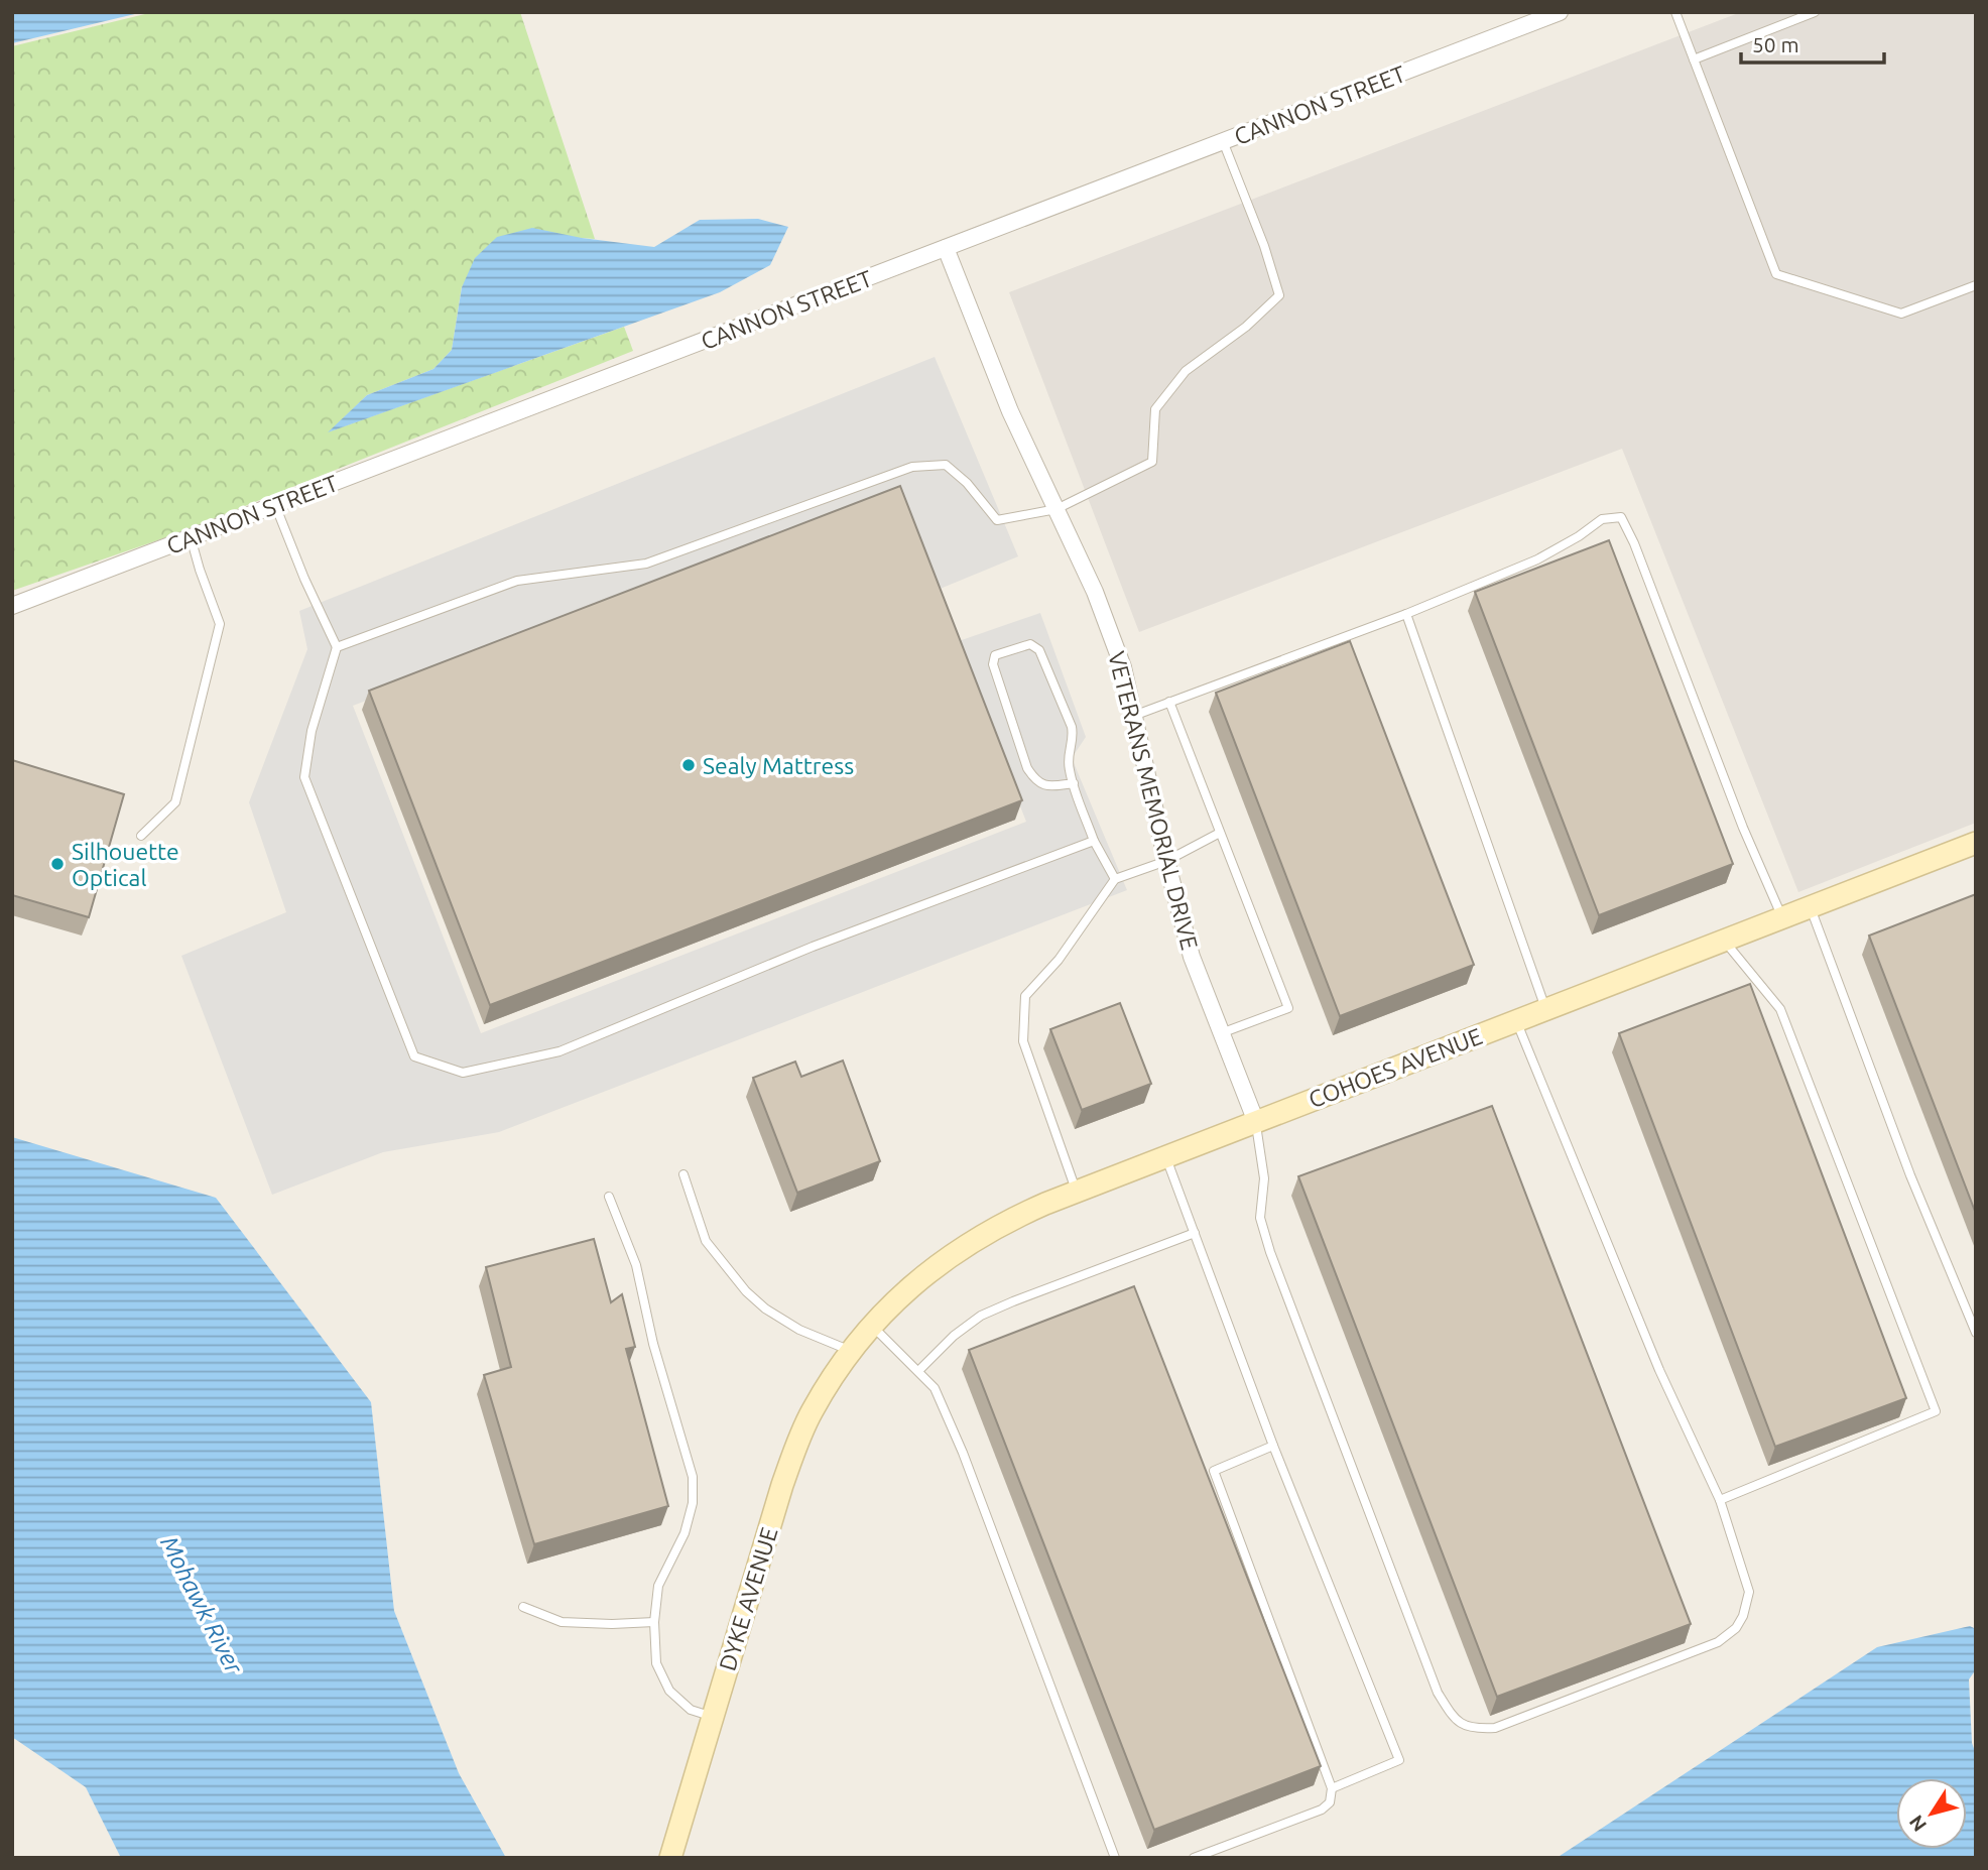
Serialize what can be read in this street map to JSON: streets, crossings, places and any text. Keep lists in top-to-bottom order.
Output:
{
  "streets": {
    "street": [
      "CANNON STREET",
      "VETERANS MEMORIAL DRIVE",
      "COHOES AVENUE",
      "DYKE AVENUE"
    ]
  },
  "crossings": [
    ["CANNON STREET", "VETERANS MEMORIAL DRIVE"],
    ["VETERANS MEMORIAL DRIVE", "COHOES AVENUE"],
    ["COHOES AVENUE", "DYKE AVENUE"]
  ],
  "water": ["Mohawk River"],
  "places": ["Sealy Mattress", "Silhouette Optical"],
  "scale_bar": "50 m",
  "north": "bottom left"
}
